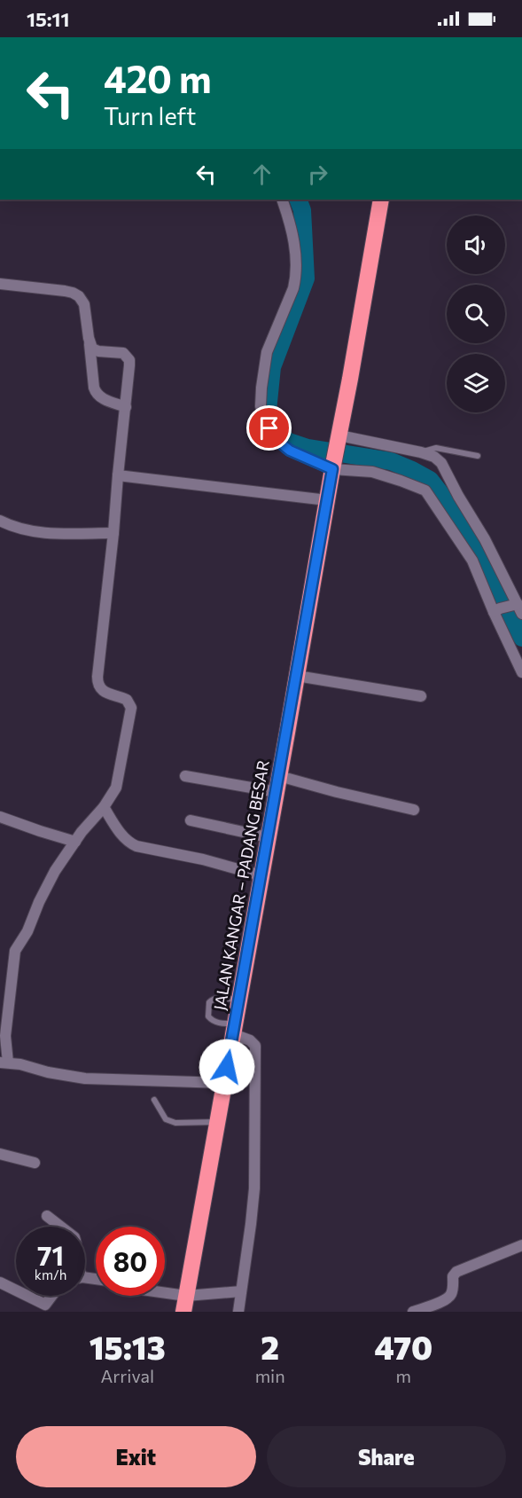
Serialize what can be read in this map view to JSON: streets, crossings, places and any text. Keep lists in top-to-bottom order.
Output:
{
  "streets": {
    "highway": ["JALAN KANGAR – PADANG BESAR"]
  },
  "page": {
    "status": "15:11",
    "turn": ["420 m", "Turn left"],
    "speed": "71 km/h",
    "limit": "80",
    "eta": [
      "15:13",
      "Arrival",
      "2",
      "min",
      "470",
      "m"
    ],
    "buttons": ["Exit", "Share"]
  }
}
